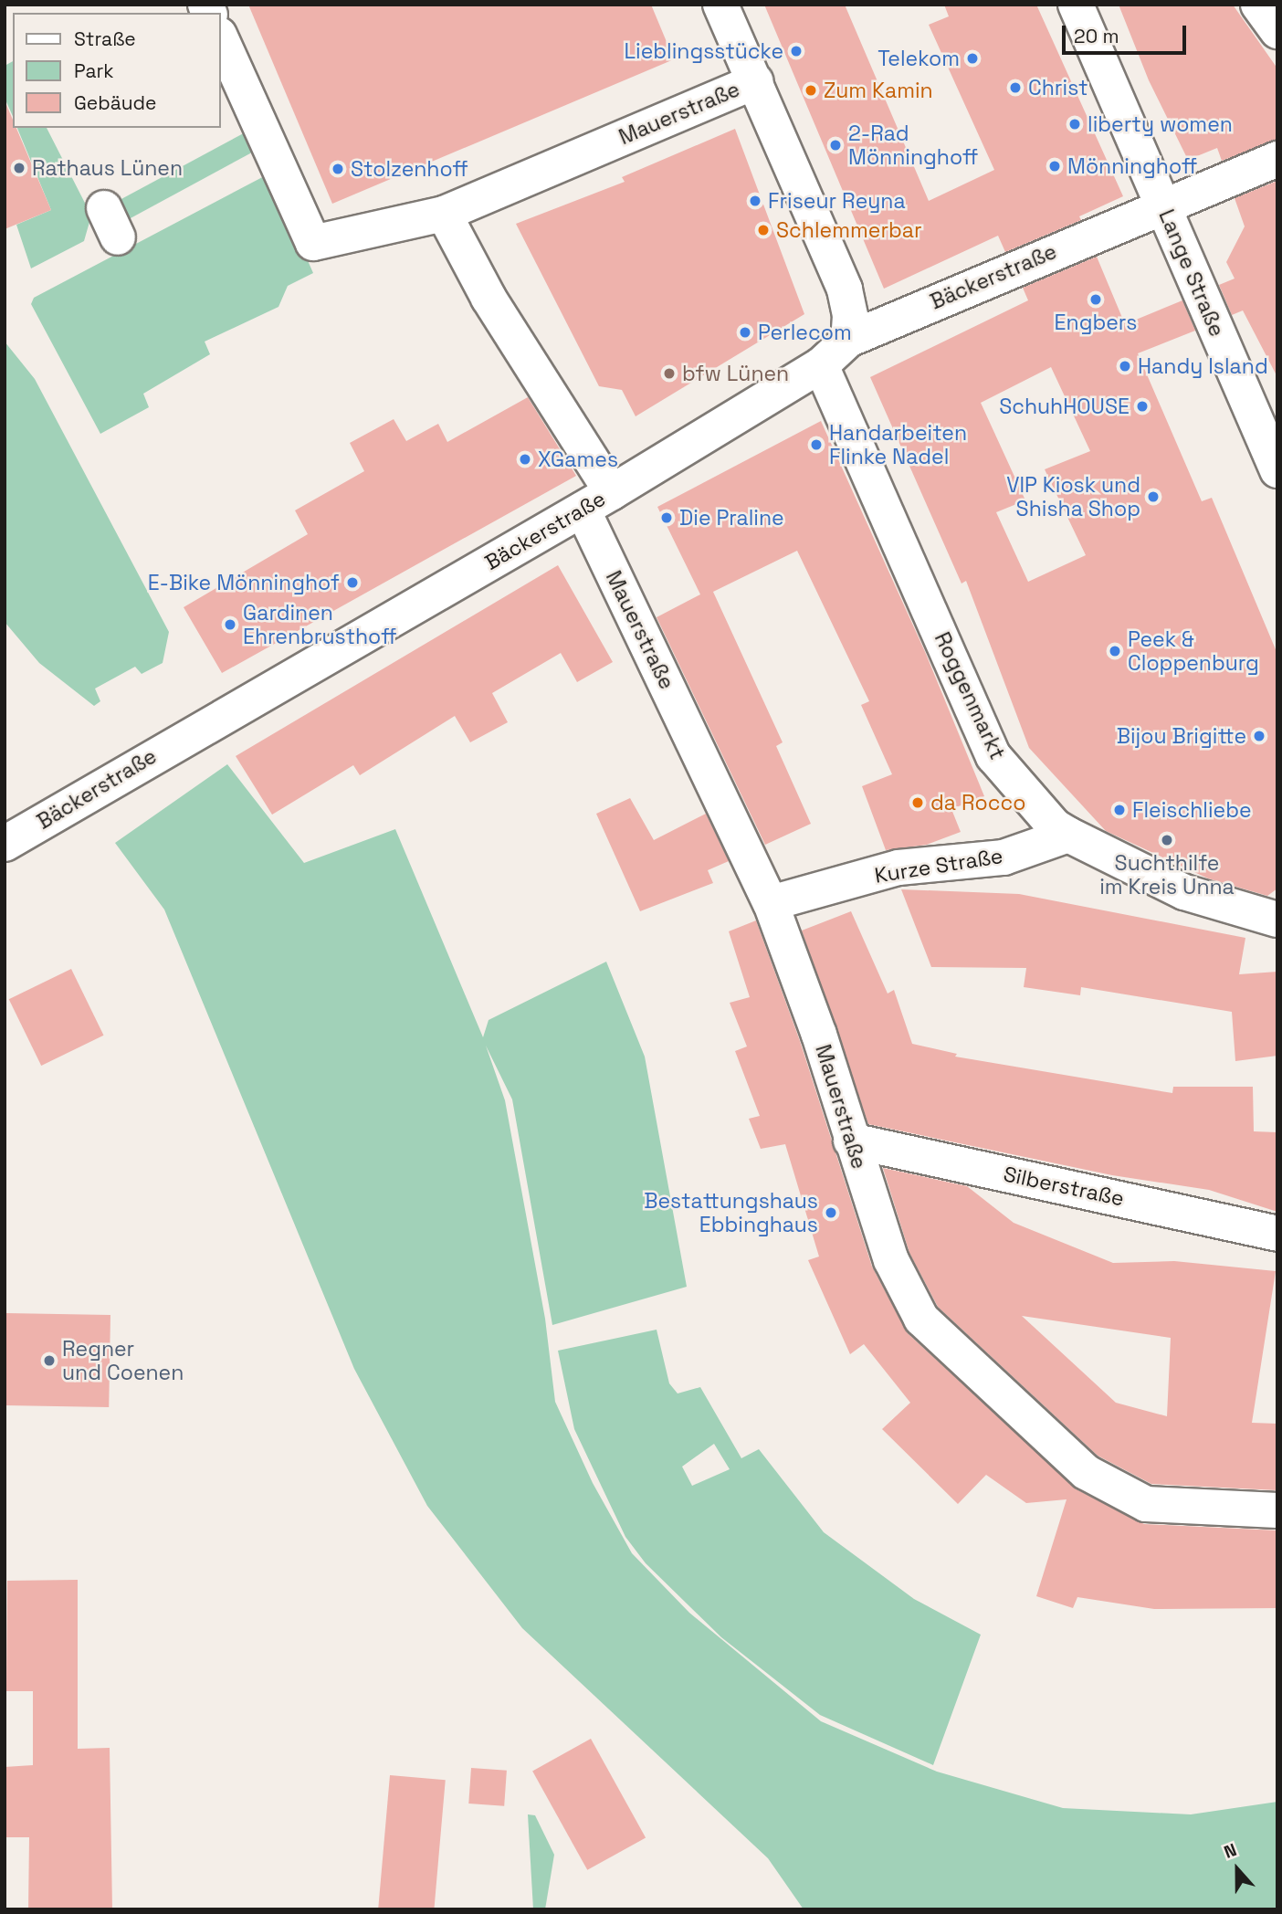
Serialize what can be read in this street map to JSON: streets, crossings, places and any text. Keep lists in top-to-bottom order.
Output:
{
  "streets": {
    "street": [
      "Mauerstraße",
      "Lange Straße",
      "Bäckerstraße",
      "Roggenmarkt",
      "Kurze Straße",
      "Silberstraße"
    ]
  },
  "crossings": [
    ["Mauerstraße", "Bäckerstraße"],
    ["Mauerstraße", "Kurze Straße"],
    ["Mauerstraße", "Silberstraße"],
    ["Lange Straße", "Bäckerstraße"],
    ["Bäckerstraße", "Roggenmarkt"],
    ["Roggenmarkt", "Kurze Straße"]
  ],
  "places": [
    "Lieblingsstücke",
    "Telekom",
    "Christ",
    "Zum Kamin",
    "liberty women",
    "2-Rad Mönninghoff",
    "Mönninghoff",
    "Rathaus Lünen",
    "Stolzenhoff",
    "Friseur Reyna",
    "Schlemmerbar",
    "Engbers",
    "Perlecom",
    "Handy Island",
    "bfw Lünen",
    "SchuhHOUSE",
    "Handarbeiten Flinke Nadel",
    "XGames",
    "VIP Kiosk und Shisha Shop",
    "Die Praline",
    "E-Bike Mönninghof",
    "Gardinen Ehrenbrusthoff",
    "Peek & Cloppenburg",
    "Bijou Brigitte",
    "da Rocco",
    "Fleischliebe",
    "Suchthilfe im Kreis Unna",
    "Bestattungshaus Ebbinghaus",
    "Regner und Coenen"
  ],
  "legend": ["Straße", "Park", "Gebäude"],
  "scale_bar": "20 m",
  "north": "top"
}
